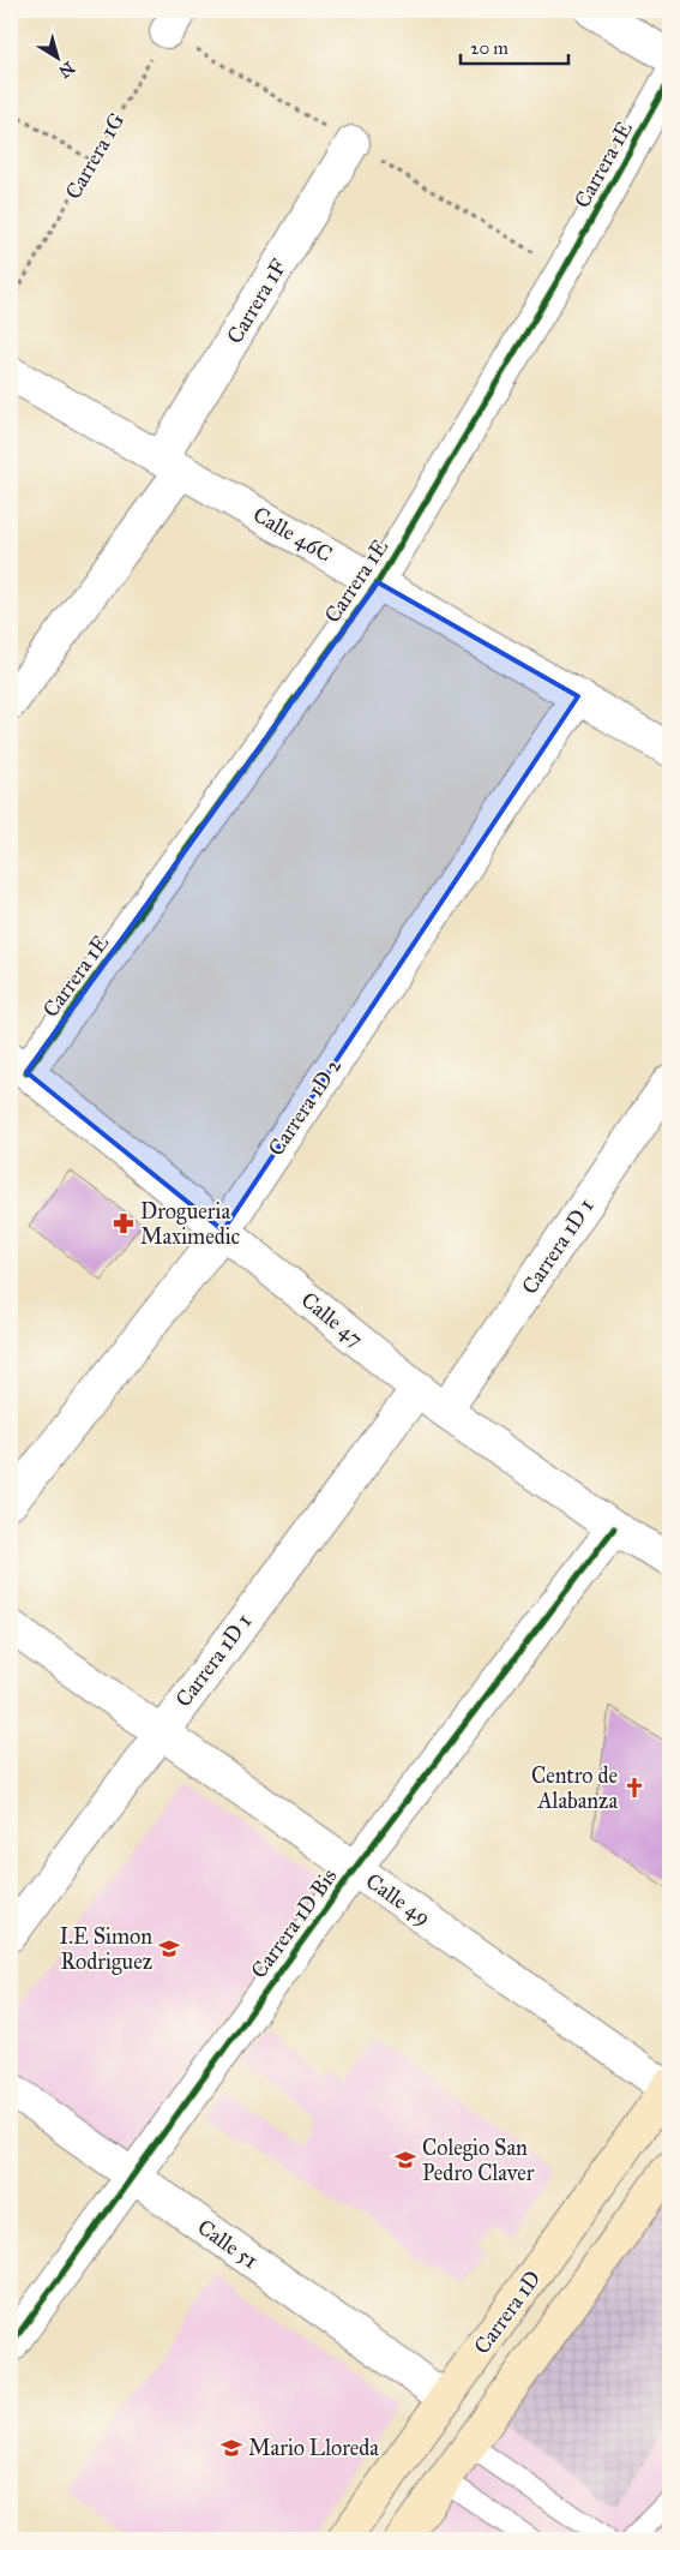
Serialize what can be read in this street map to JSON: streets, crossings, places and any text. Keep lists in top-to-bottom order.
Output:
{
  "streets": {
    "street": [
      "Carrera 1E",
      "Carrera 1F",
      "Calle 46C",
      "Carrera 1D 2",
      "Carrera 1D 1",
      "Calle 47",
      "Calle 49",
      "Carrera 1D Bis",
      "Calle 51",
      "Carrera 1D"
    ],
    "path": ["Carrera 1G"]
  },
  "crossings": [
    ["Carrera 1E", "Calle 46C"],
    ["Carrera 1E", "Calle 47"],
    ["Carrera 1F", "Calle 46C"],
    ["Calle 46C", "Carrera 1D 2"],
    ["Carrera 1D 2", "Calle 47"],
    ["Carrera 1D 1", "Calle 47"],
    ["Carrera 1D 1", "Calle 49"],
    ["Calle 47", "Carrera 1D Bis"],
    ["Calle 49", "Carrera 1D Bis"],
    ["Calle 49", "Carrera 1D"],
    ["Carrera 1D Bis", "Calle 51"],
    ["Calle 51", "Carrera 1D"]
  ],
  "places": {
    "pharmacy": ["Drogueria Maximedic"],
    "church": ["Centro de Alabanza"],
    "school or university": ["I.E Simon Rodriguez", "Colegio San Pedro Claver", "Mario Lloreda"]
  },
  "scale_bar": "20 m",
  "north": "bottom right"
}
